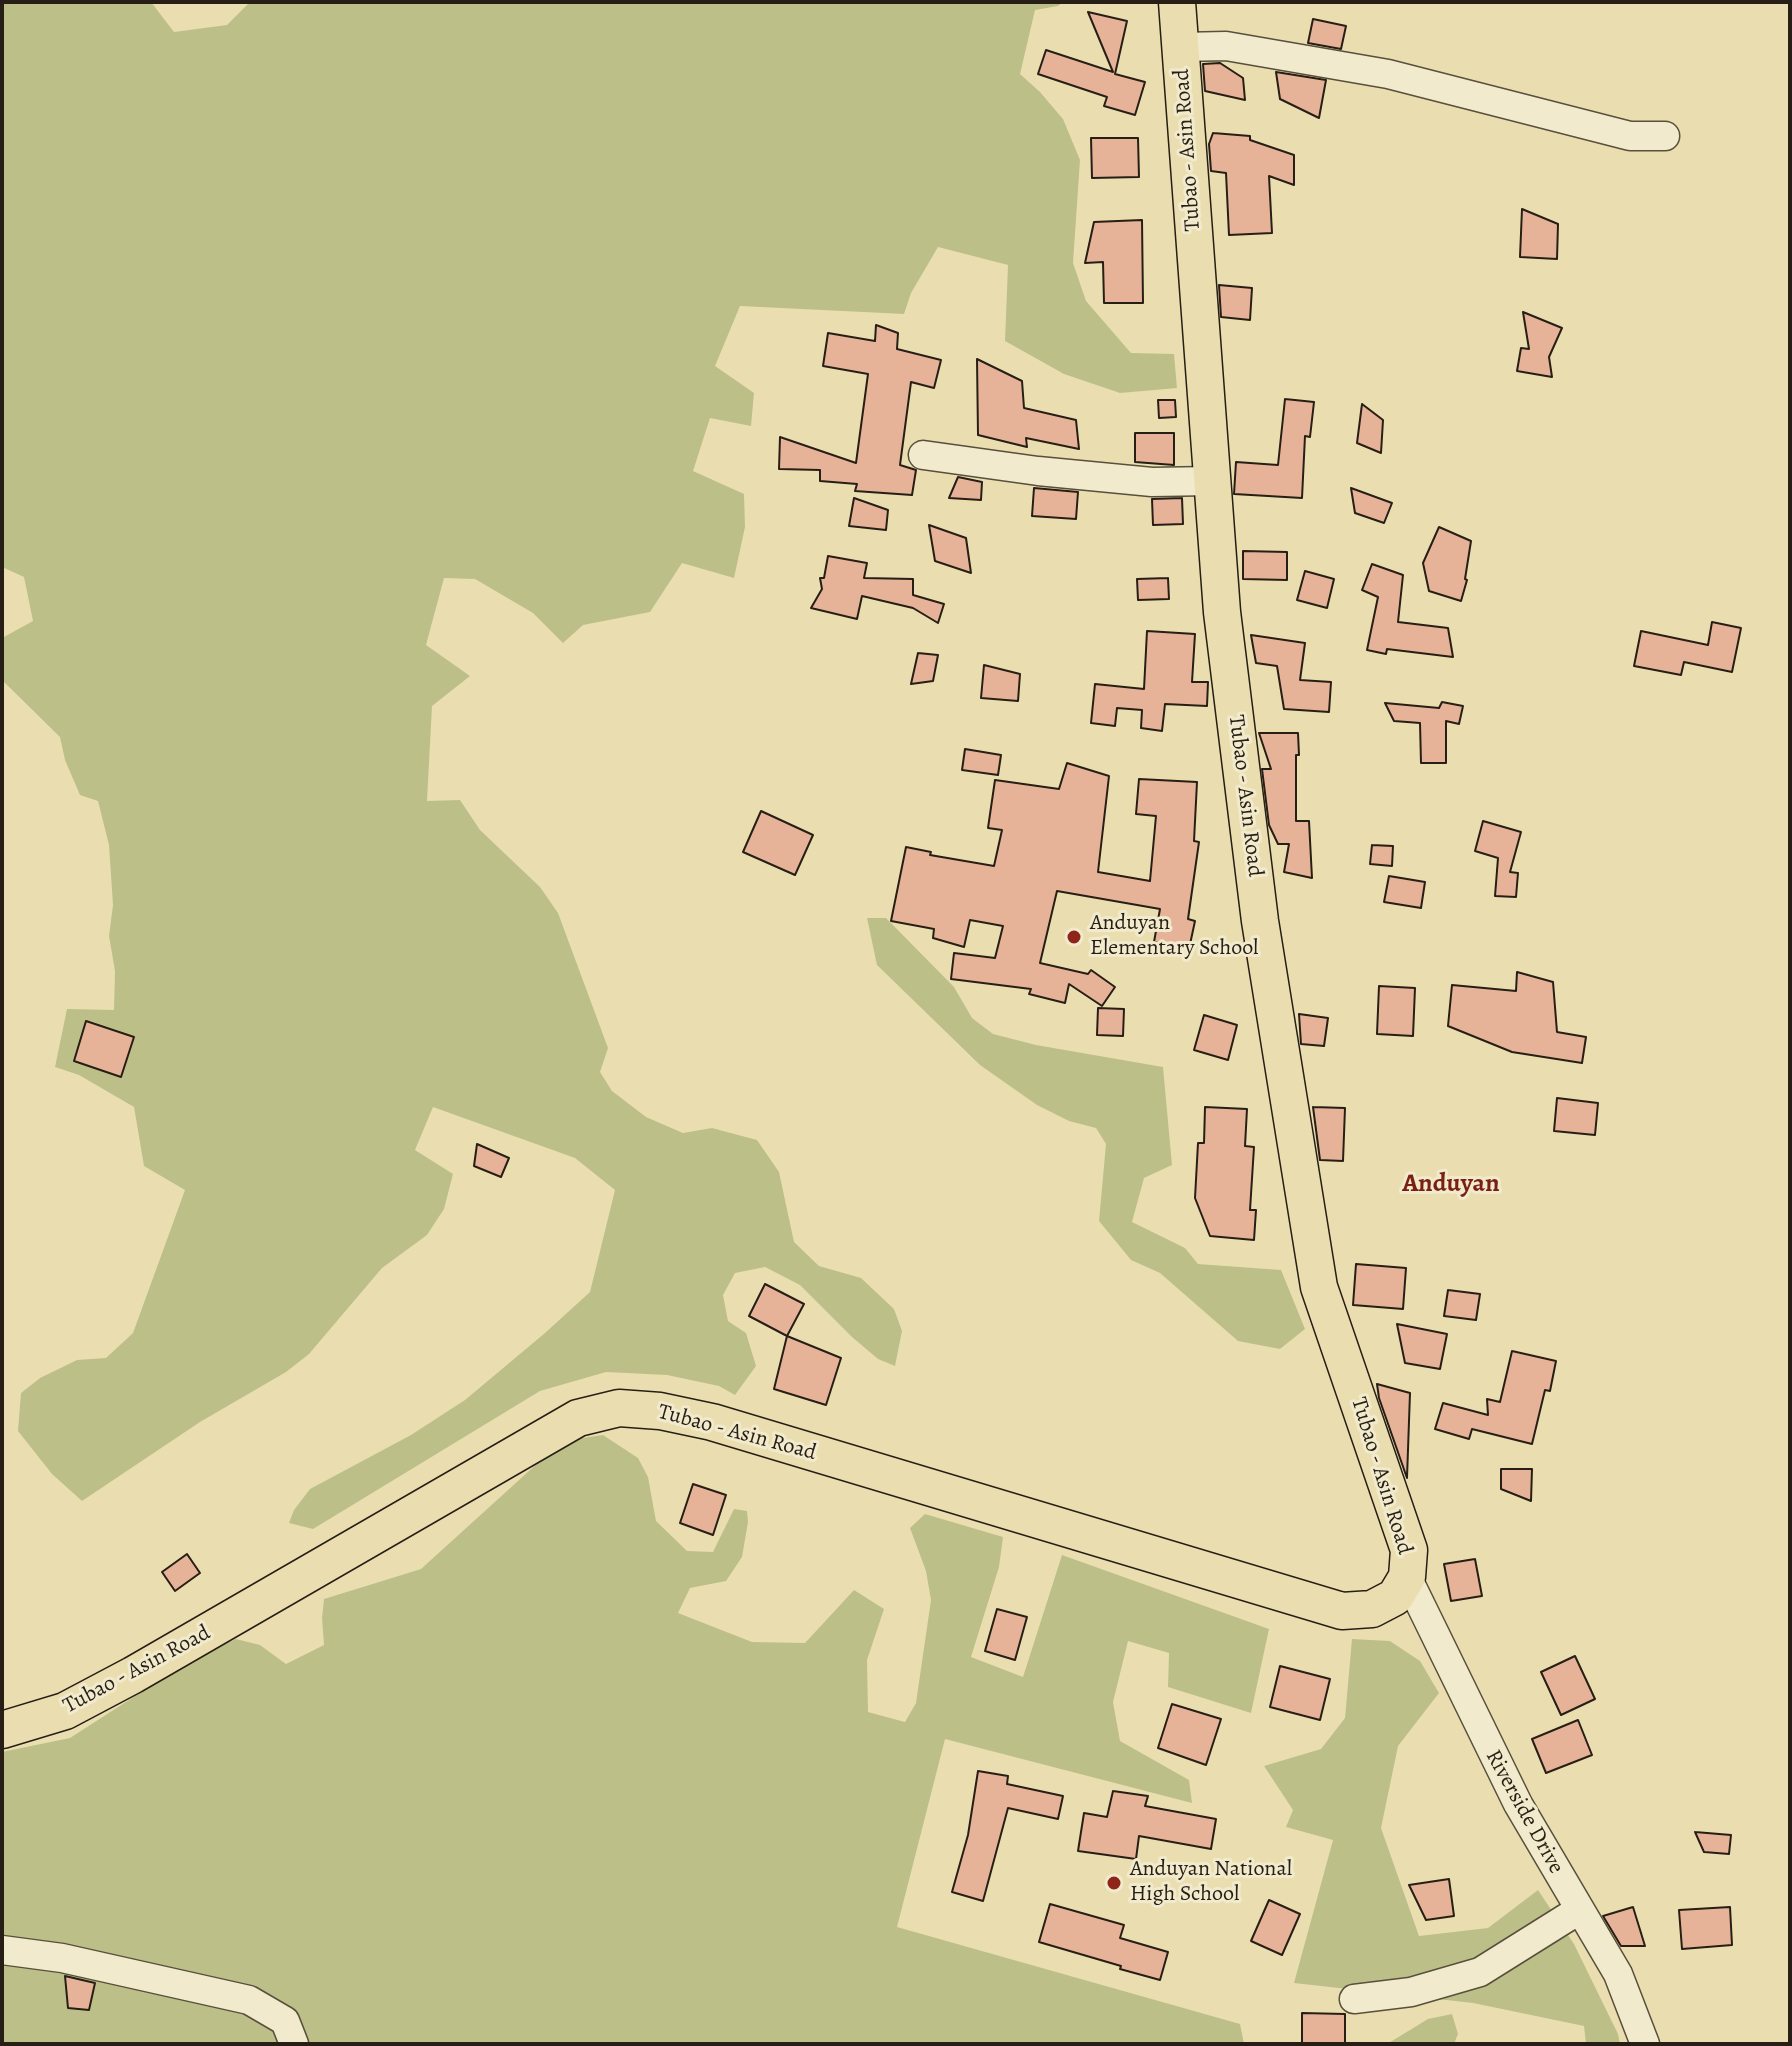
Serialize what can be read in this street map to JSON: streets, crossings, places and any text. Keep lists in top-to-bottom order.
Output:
{
  "streets": {
    "main road": ["Tubao - Asin Road"],
    "street": ["Riverside Drive"]
  },
  "crossings": [
    ["Tubao - Asin Road", "Riverside Drive"]
  ],
  "districts": ["Anduyan"],
  "places": ["Anduyan Elementary School", "Anduyan National High School"]
}
